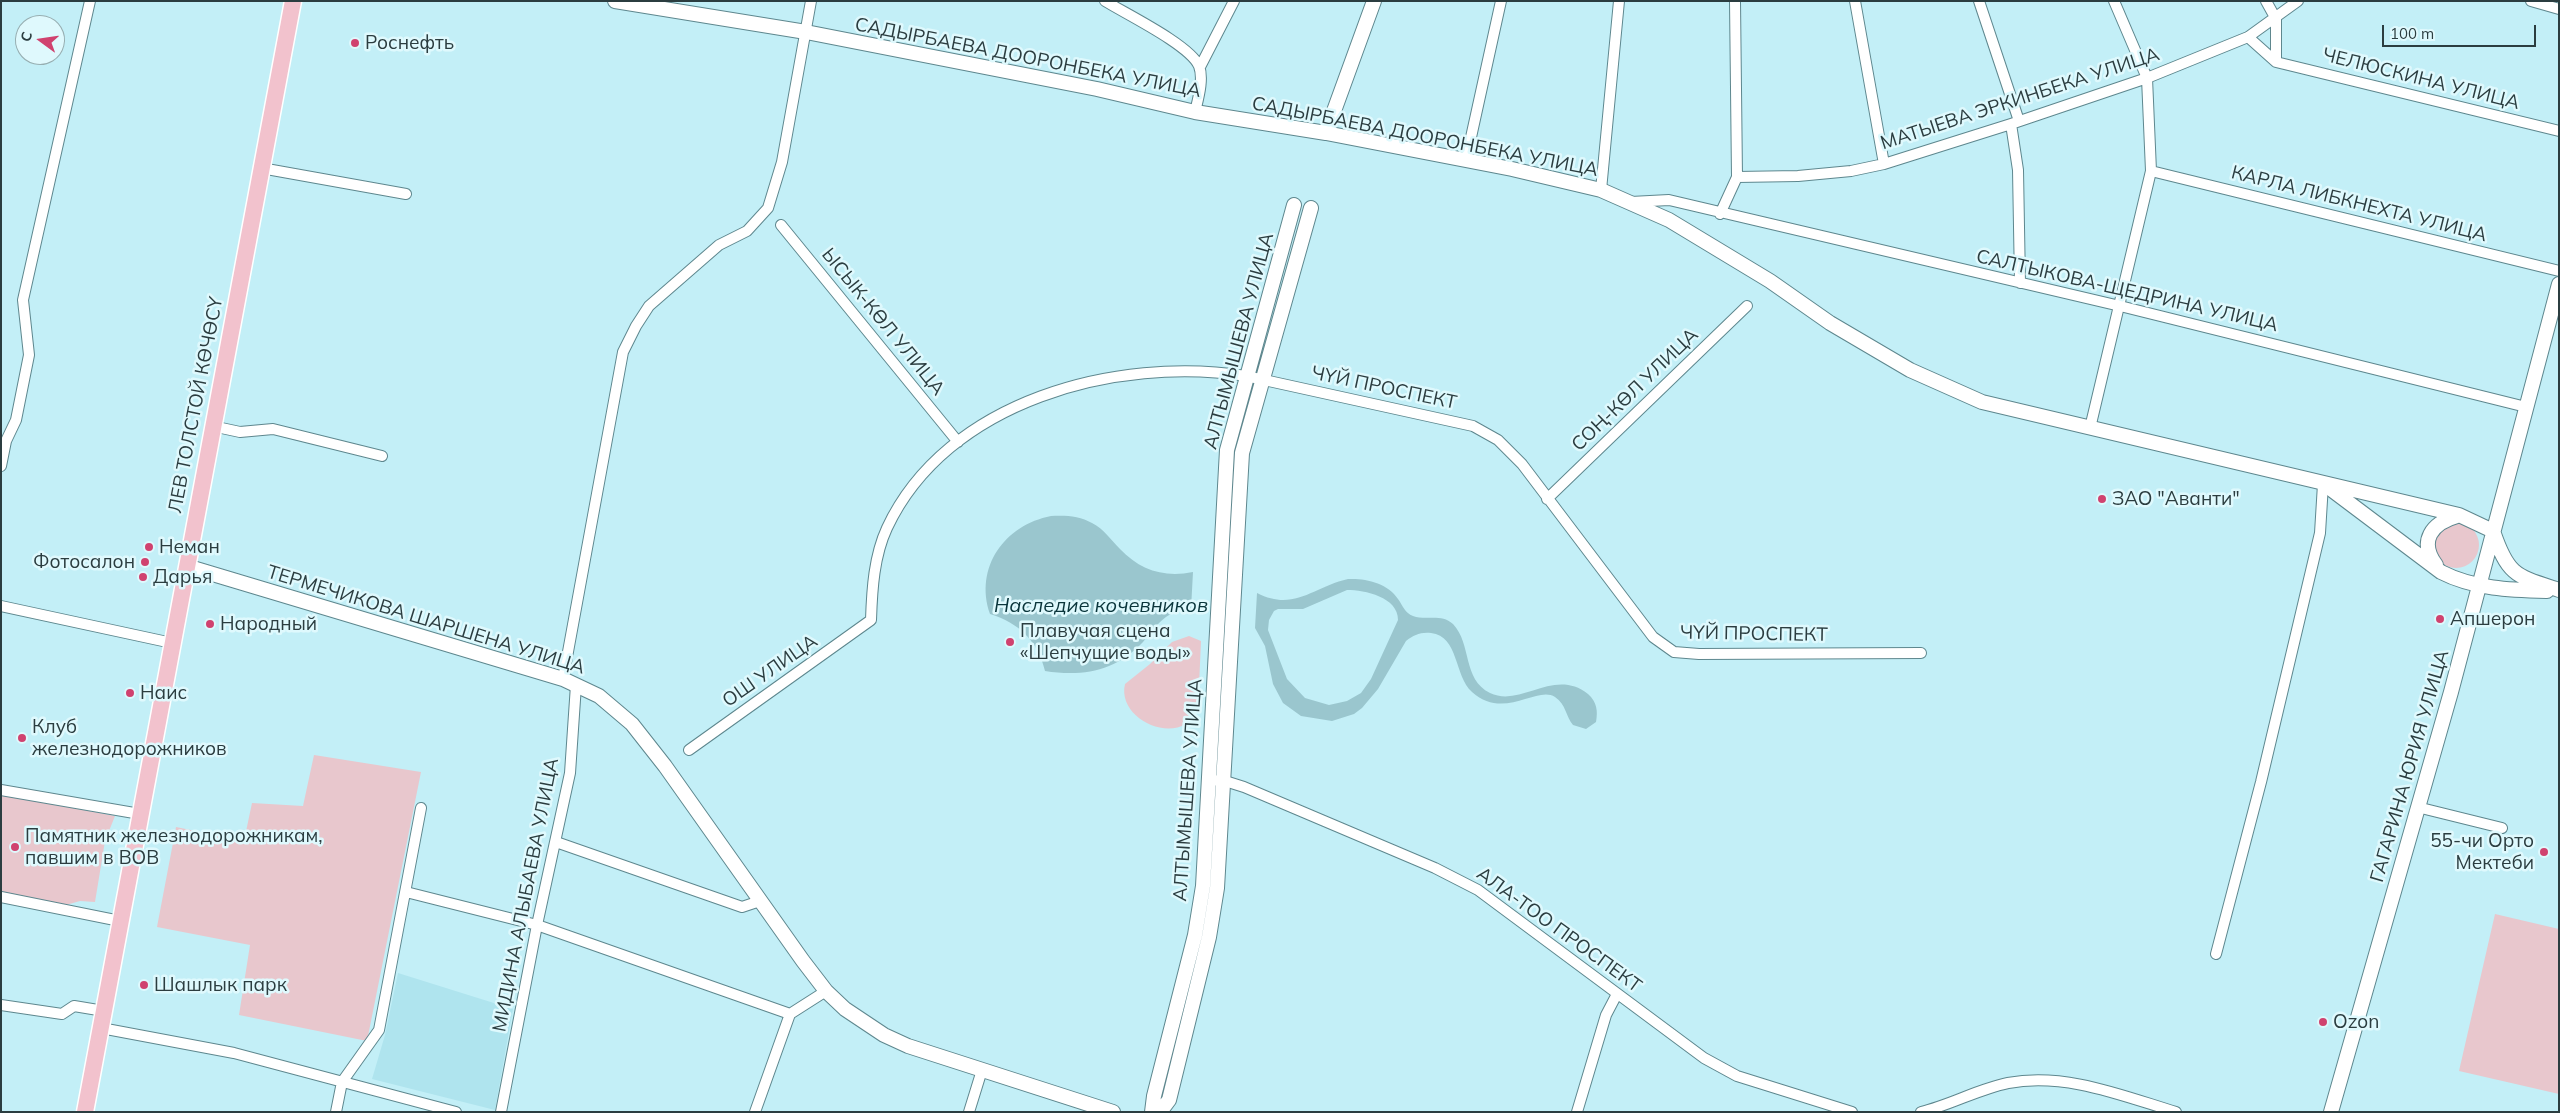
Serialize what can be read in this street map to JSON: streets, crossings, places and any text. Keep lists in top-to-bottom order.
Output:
{
  "streets": {
    "main road": [
      "САДЫРБАЕВА ДООРОНБЕКА УЛИЦА",
      "АЛТЫМЫШЕВА УЛИЦА",
      "ЛЕВ ТОЛСТОЙ КӨЧӨСҮ",
      "ТЕРМЕЧИКОВА ШАРШЕНА УЛИЦА",
      "ГАГАРИНА ЮРИЯ УЛИЦА"
    ],
    "street": [
      "ЧЕЛЮСКИНА УЛИЦА",
      "МАТЫЕВА ЭРКИНБЕКА УЛИЦА",
      "КАРЛА ЛИБКНЕХТА УЛИЦА",
      "САЛТЫКОВА-ЩЕДРИНА УЛИЦА",
      "ЫСЫК-КӨЛ УЛИЦА",
      "ЧҮЙ ПРОСПЕКТ",
      "СОҢ-КӨЛ УЛИЦА",
      "ОШ УЛИЦА",
      "МИДИНА АЛЫБАЕВА УЛИЦА",
      "АЛА-ТОО ПРОСПЕКТ"
    ]
  },
  "crossings": [
    ["САДЫРБАЕВА ДООРОНБЕКА УЛИЦА", "САЛТЫКОВА-ЩЕДРИНА УЛИЦА"],
    ["САДЫРБАЕВА ДООРОНБЕКА УЛИЦА", "ГАГАРИНА ЮРИЯ УЛИЦА"],
    ["САДЫРБАЕВА ДООРОНБЕКА УЛИЦА", "МИДИНА АЛЫБАЕВА УЛИЦА"],
    ["ЧЕЛЮСКИНА УЛИЦА", "МАТЫЕВА ЭРКИНБЕКА УЛИЦА"],
    ["САЛТЫКОВА-ЩЕДРИНА УЛИЦА", "ГАГАРИНА ЮРИЯ УЛИЦА"],
    ["ЫСЫК-КӨЛ УЛИЦА", "ЧҮЙ ПРОСПЕКТ"],
    ["АЛТЫМЫШЕВА УЛИЦА", "ЧҮЙ ПРОСПЕКТ"],
    ["АЛТЫМЫШЕВА УЛИЦА", "АЛА-ТОО ПРОСПЕКТ"],
    ["ЧҮЙ ПРОСПЕКТ", "СОҢ-КӨЛ УЛИЦА"],
    ["ЧҮЙ ПРОСПЕКТ", "ОШ УЛИЦА"],
    ["ЛЕВ ТОЛСТОЙ КӨЧӨСҮ", "ТЕРМЕЧИКОВА ШАРШЕНА УЛИЦА"],
    ["ТЕРМЕЧИКОВА ШАРШЕНА УЛИЦА", "МИДИНА АЛЫБАЕВА УЛИЦА"]
  ],
  "water": ["Наследие кочевников"],
  "places": [
    "Роснефть",
    "ЗАО \"Аванти\"",
    "Неман",
    "Фотосалон",
    "Дарья",
    "Апшерон",
    "Народный",
    "Плавучая сцена «Шепчущие воды»",
    "Наис",
    "Клуб железнодорожников",
    "Памятник железнодорожникам, павшим в ВОВ",
    "55-чи Орто Мектеби",
    "Шашлык парк",
    "Ozon"
  ],
  "scale_bar": "100 m",
  "north": "left"
}
